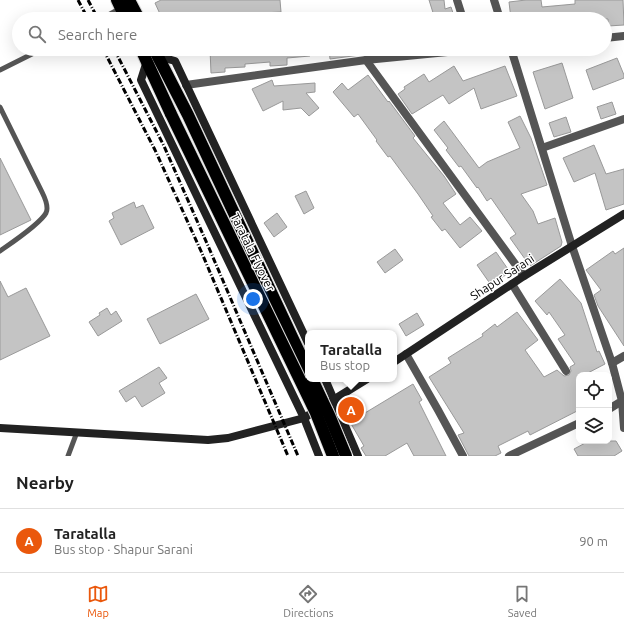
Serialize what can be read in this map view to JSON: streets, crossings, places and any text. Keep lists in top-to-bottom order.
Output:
{
  "streets": {
    "highway": ["Taratala Flyover"],
    "street": ["Shapur Sarani"]
  },
  "page": {
    "search": "Search here",
    "popup": ["Taratalla", "Bus stop"],
    "pins": "A",
    "heading": "Nearby",
    "list": [
      {
        "mark": "A",
        "name": "Taratalla",
        "note": "Bus stop · Shapur Sarani",
        "value": "90 m"
      }
    ],
    "nav": ["Map", "Directions", "Saved"]
  }
}
